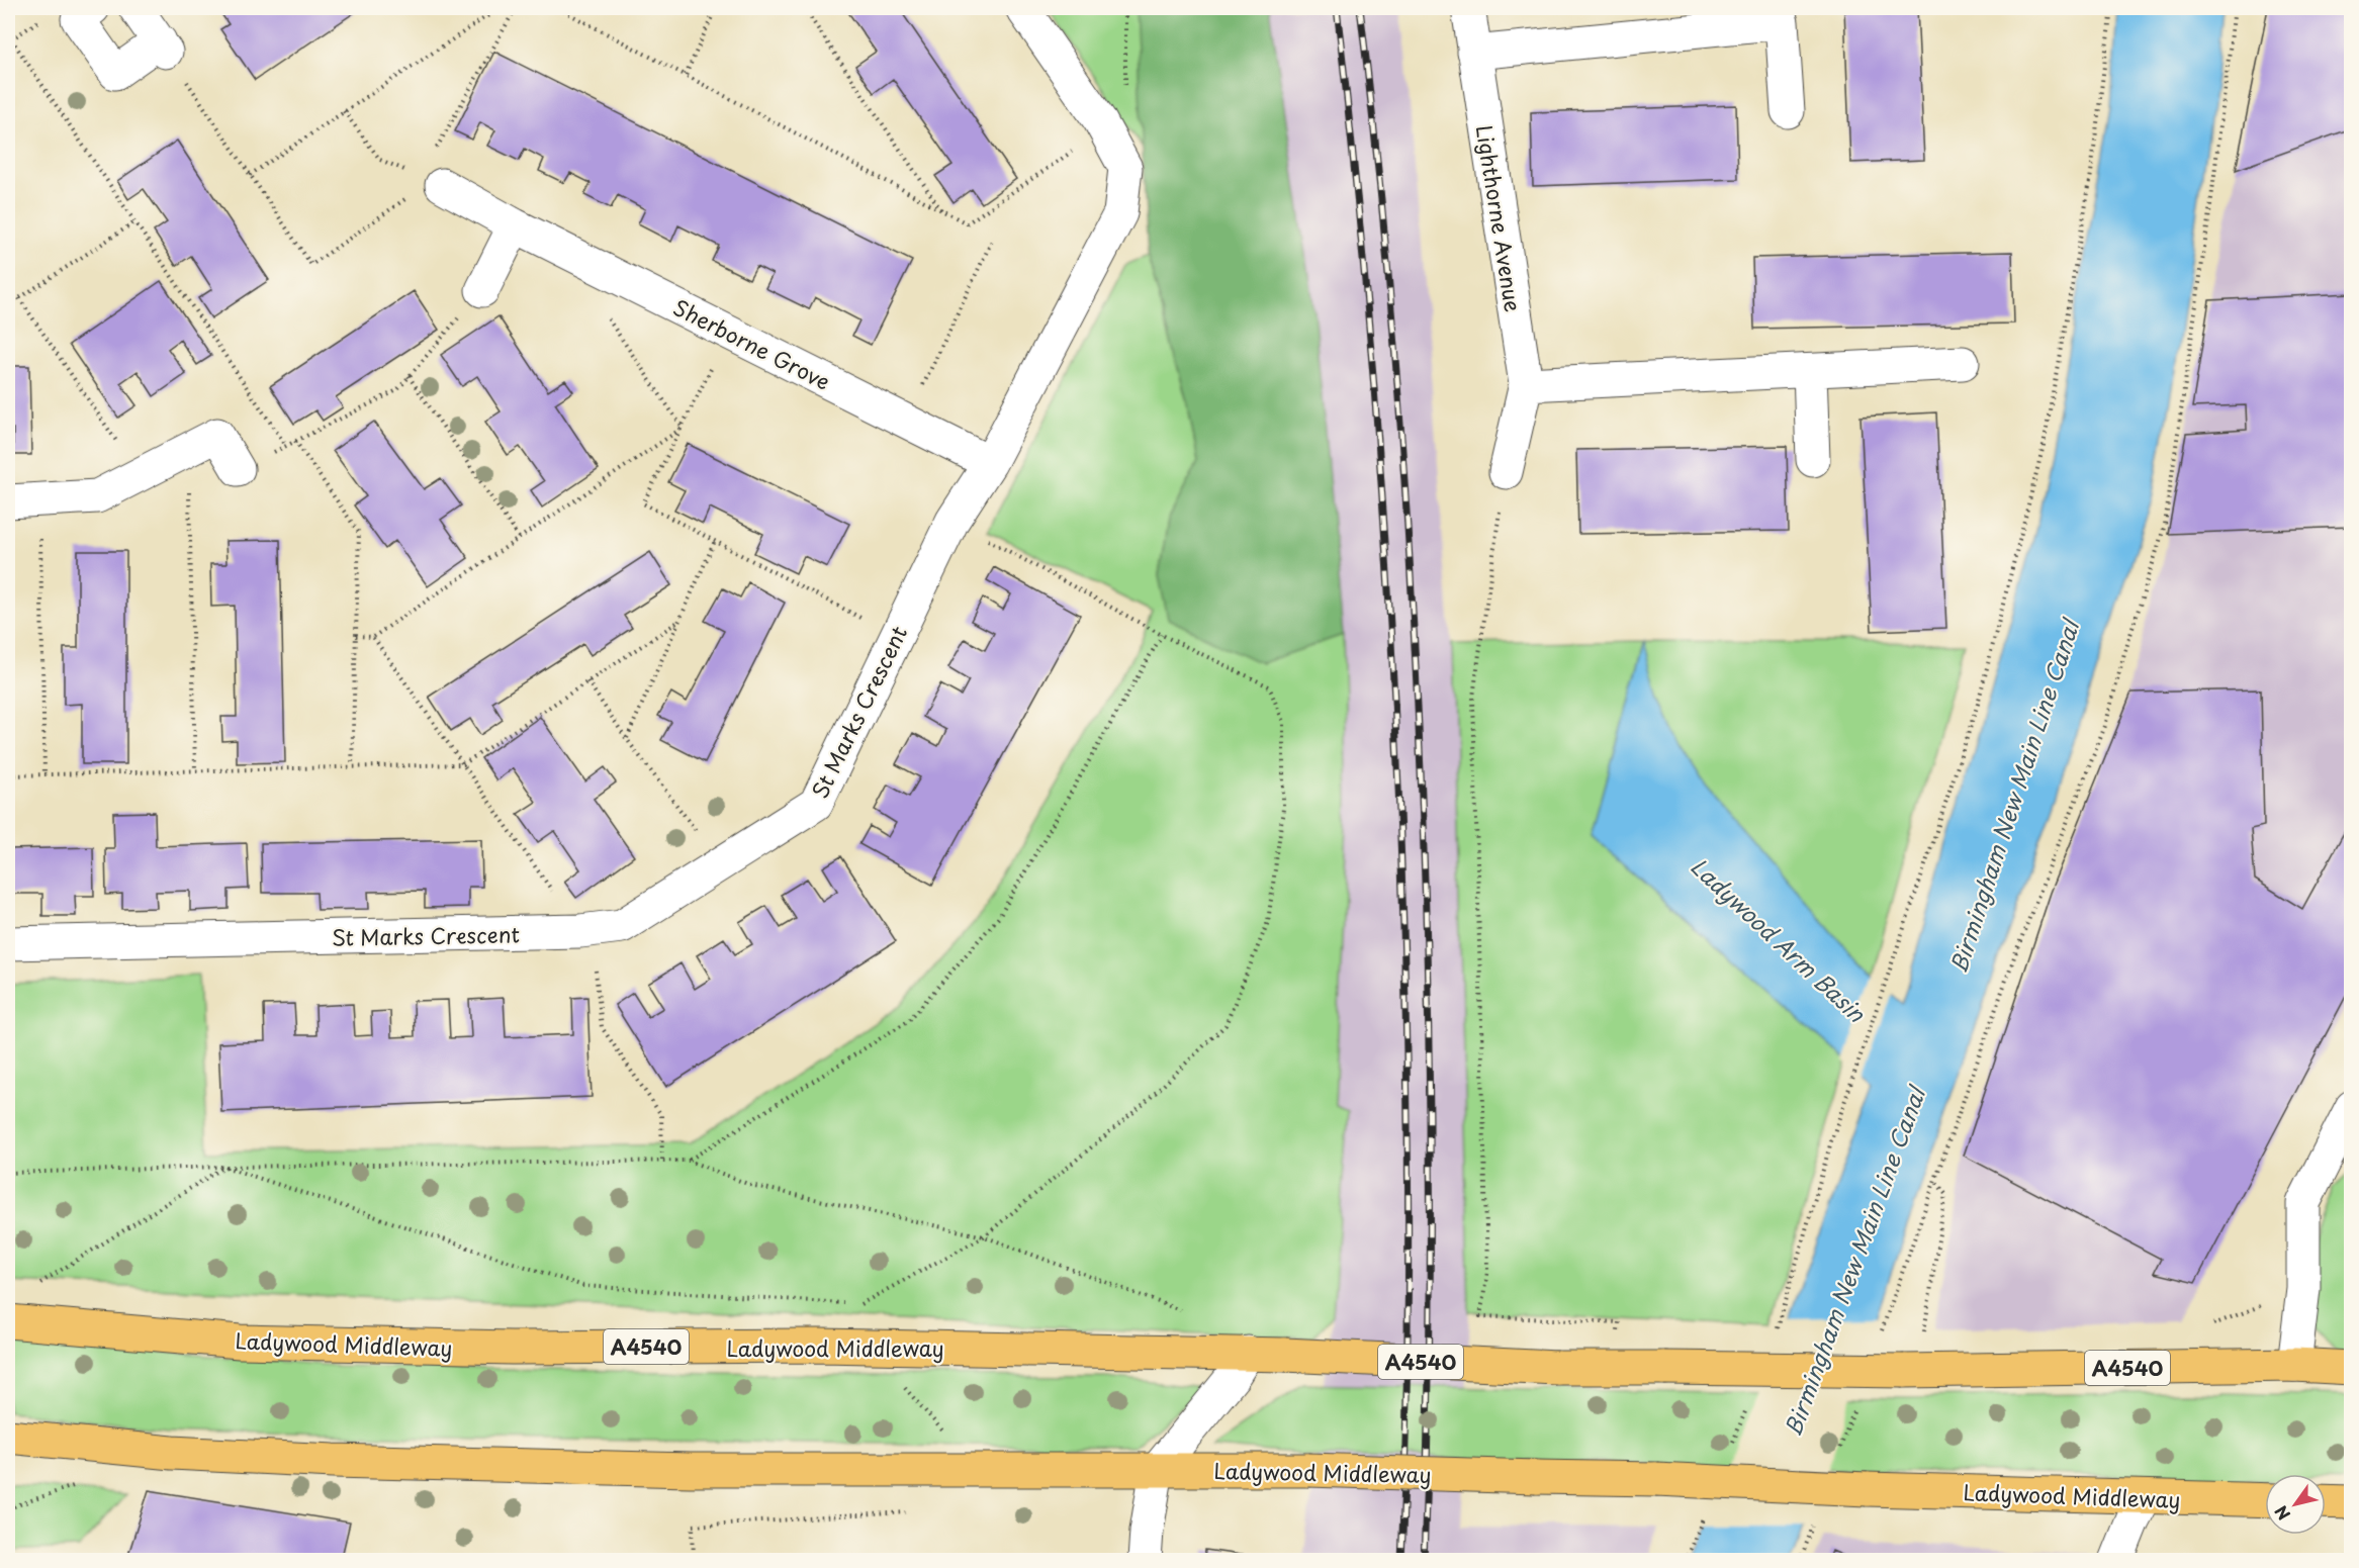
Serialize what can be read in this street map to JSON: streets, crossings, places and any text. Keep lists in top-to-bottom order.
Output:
{
  "streets": {
    "highway": ["Ladywood Middleway", "A4540"],
    "street": ["Lighthorne Avenue", "Sherborne Grove", "St Marks Crescent"]
  },
  "crossings": [
    ["Sherborne Grove", "St Marks Crescent"],
    ["Ladywood Middleway", "A4540"]
  ],
  "water": ["Birmingham New Main Line Canal", "Ladywood Arm Basin"],
  "north": "bottom left"
}
